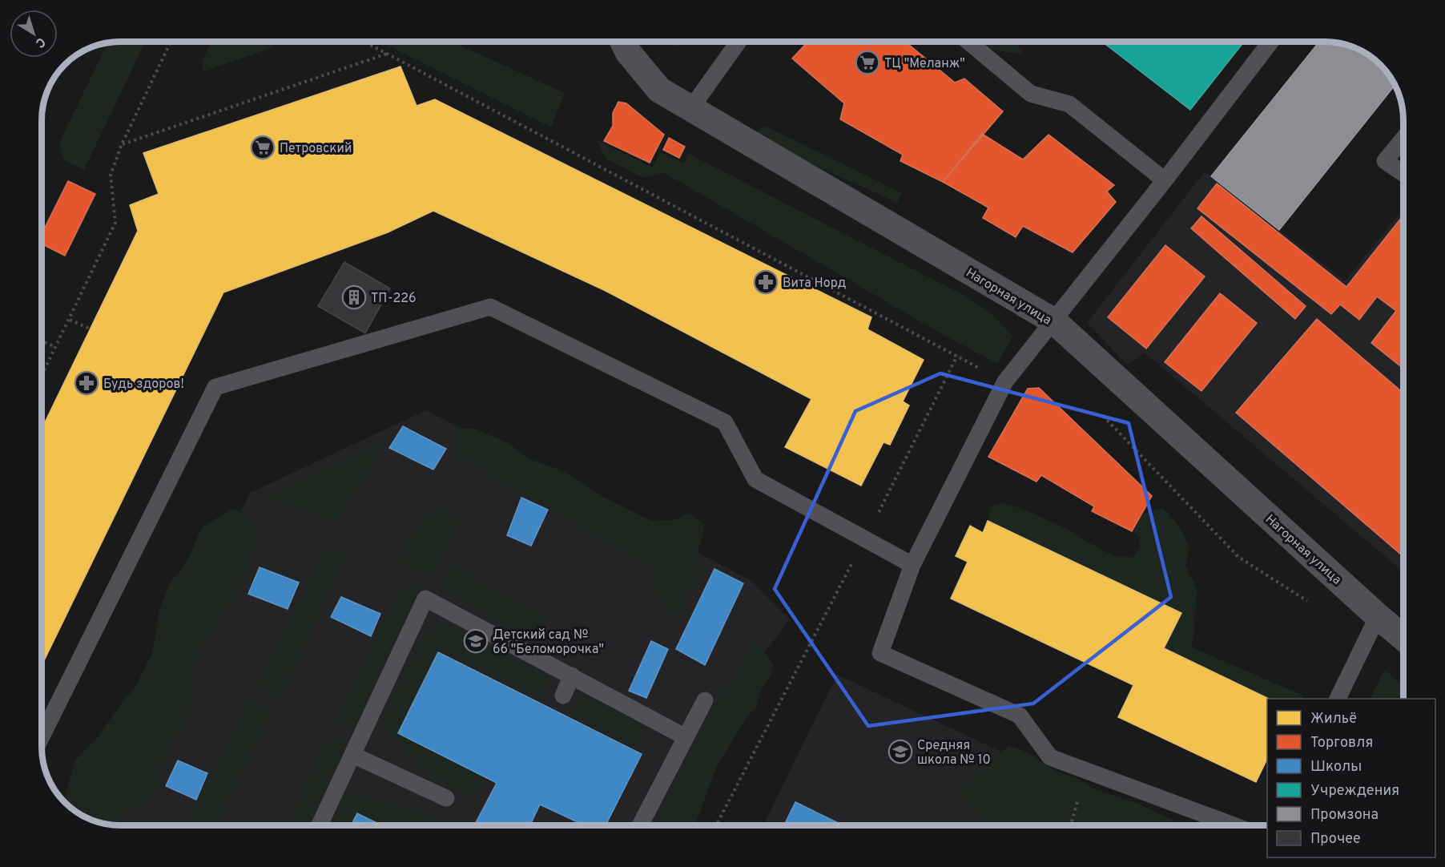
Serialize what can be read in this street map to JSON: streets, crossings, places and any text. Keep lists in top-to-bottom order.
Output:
{
  "streets": {
    "street": ["Нагорная улица"]
  },
  "places": {
    "supermarket": ["ТЦ \"Меланж\"", "Петровский"],
    "pharmacy": ["Вита Норд", "Будь здоров!"],
    "building": ["ТП-226"],
    "school or university": ["Детский сад № 66 \"Беломорочка\"", "Средняя школа № 10"]
  },
  "legend": [
    "Жильё",
    "Торговля",
    "Школы",
    "Учреждения",
    "Промзона",
    "Прочее"
  ],
  "north": "bottom right"
}
